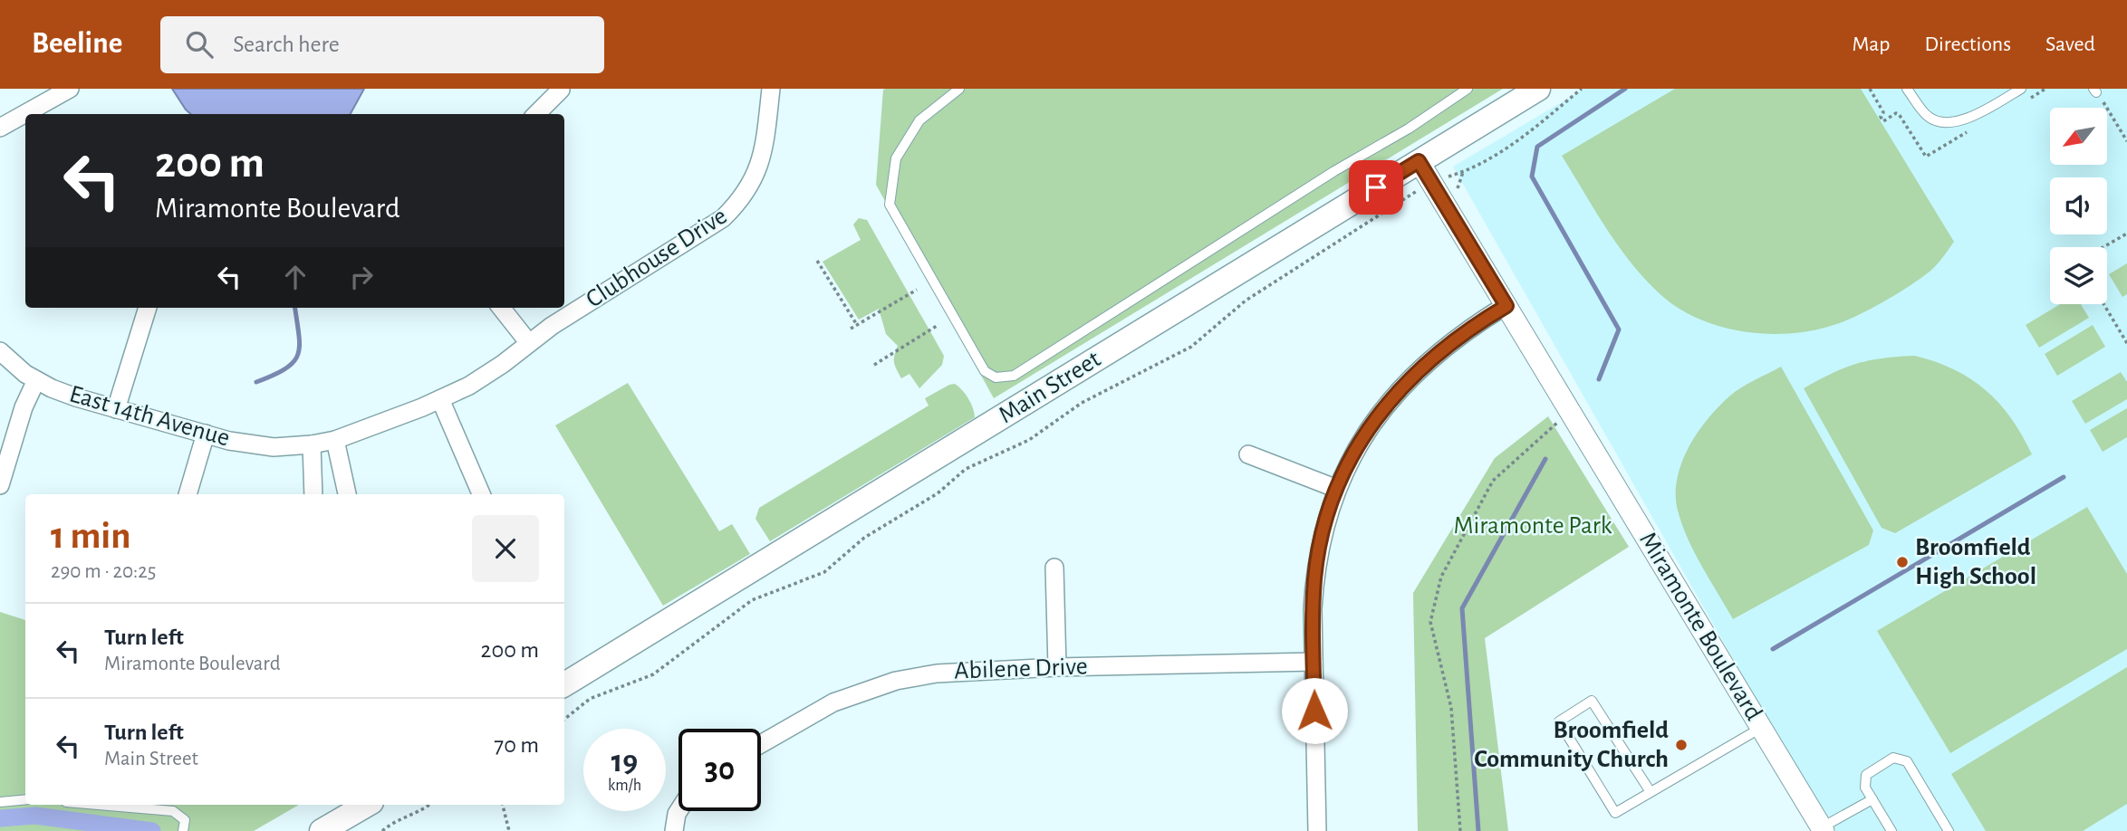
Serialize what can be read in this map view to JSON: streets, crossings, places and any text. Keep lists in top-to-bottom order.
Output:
{
  "streets": {
    "main road": ["Main Street"],
    "street": [
      "Clubhouse Drive",
      "East 14th Avenue",
      "Miramonte Boulevard",
      "Abilene Drive"
    ]
  },
  "crossings": [
    ["Clubhouse Drive", "East 14th Avenue"],
    ["Main Street", "Miramonte Boulevard"]
  ],
  "parks": ["Miramonte Park"],
  "places": ["Broomfield High School", "Broomfield Community Church"],
  "north": "bottom left",
  "page": {
    "header": "Beeline",
    "search": "Search here",
    "nav": ["Map", "Directions", "Saved"],
    "turn": ["200 m", "Miramonte Boulevard"],
    "heading": ["1 min", "290 m · 20:25"],
    "list": [
      {
        "name": "Turn left",
        "note": "Miramonte Boulevard",
        "value": "200 m"
      },
      {
        "name": "Turn left",
        "note": "Main Street",
        "value": "70 m"
      }
    ],
    "speed": "19 km/h",
    "limit": "30"
  }
}
